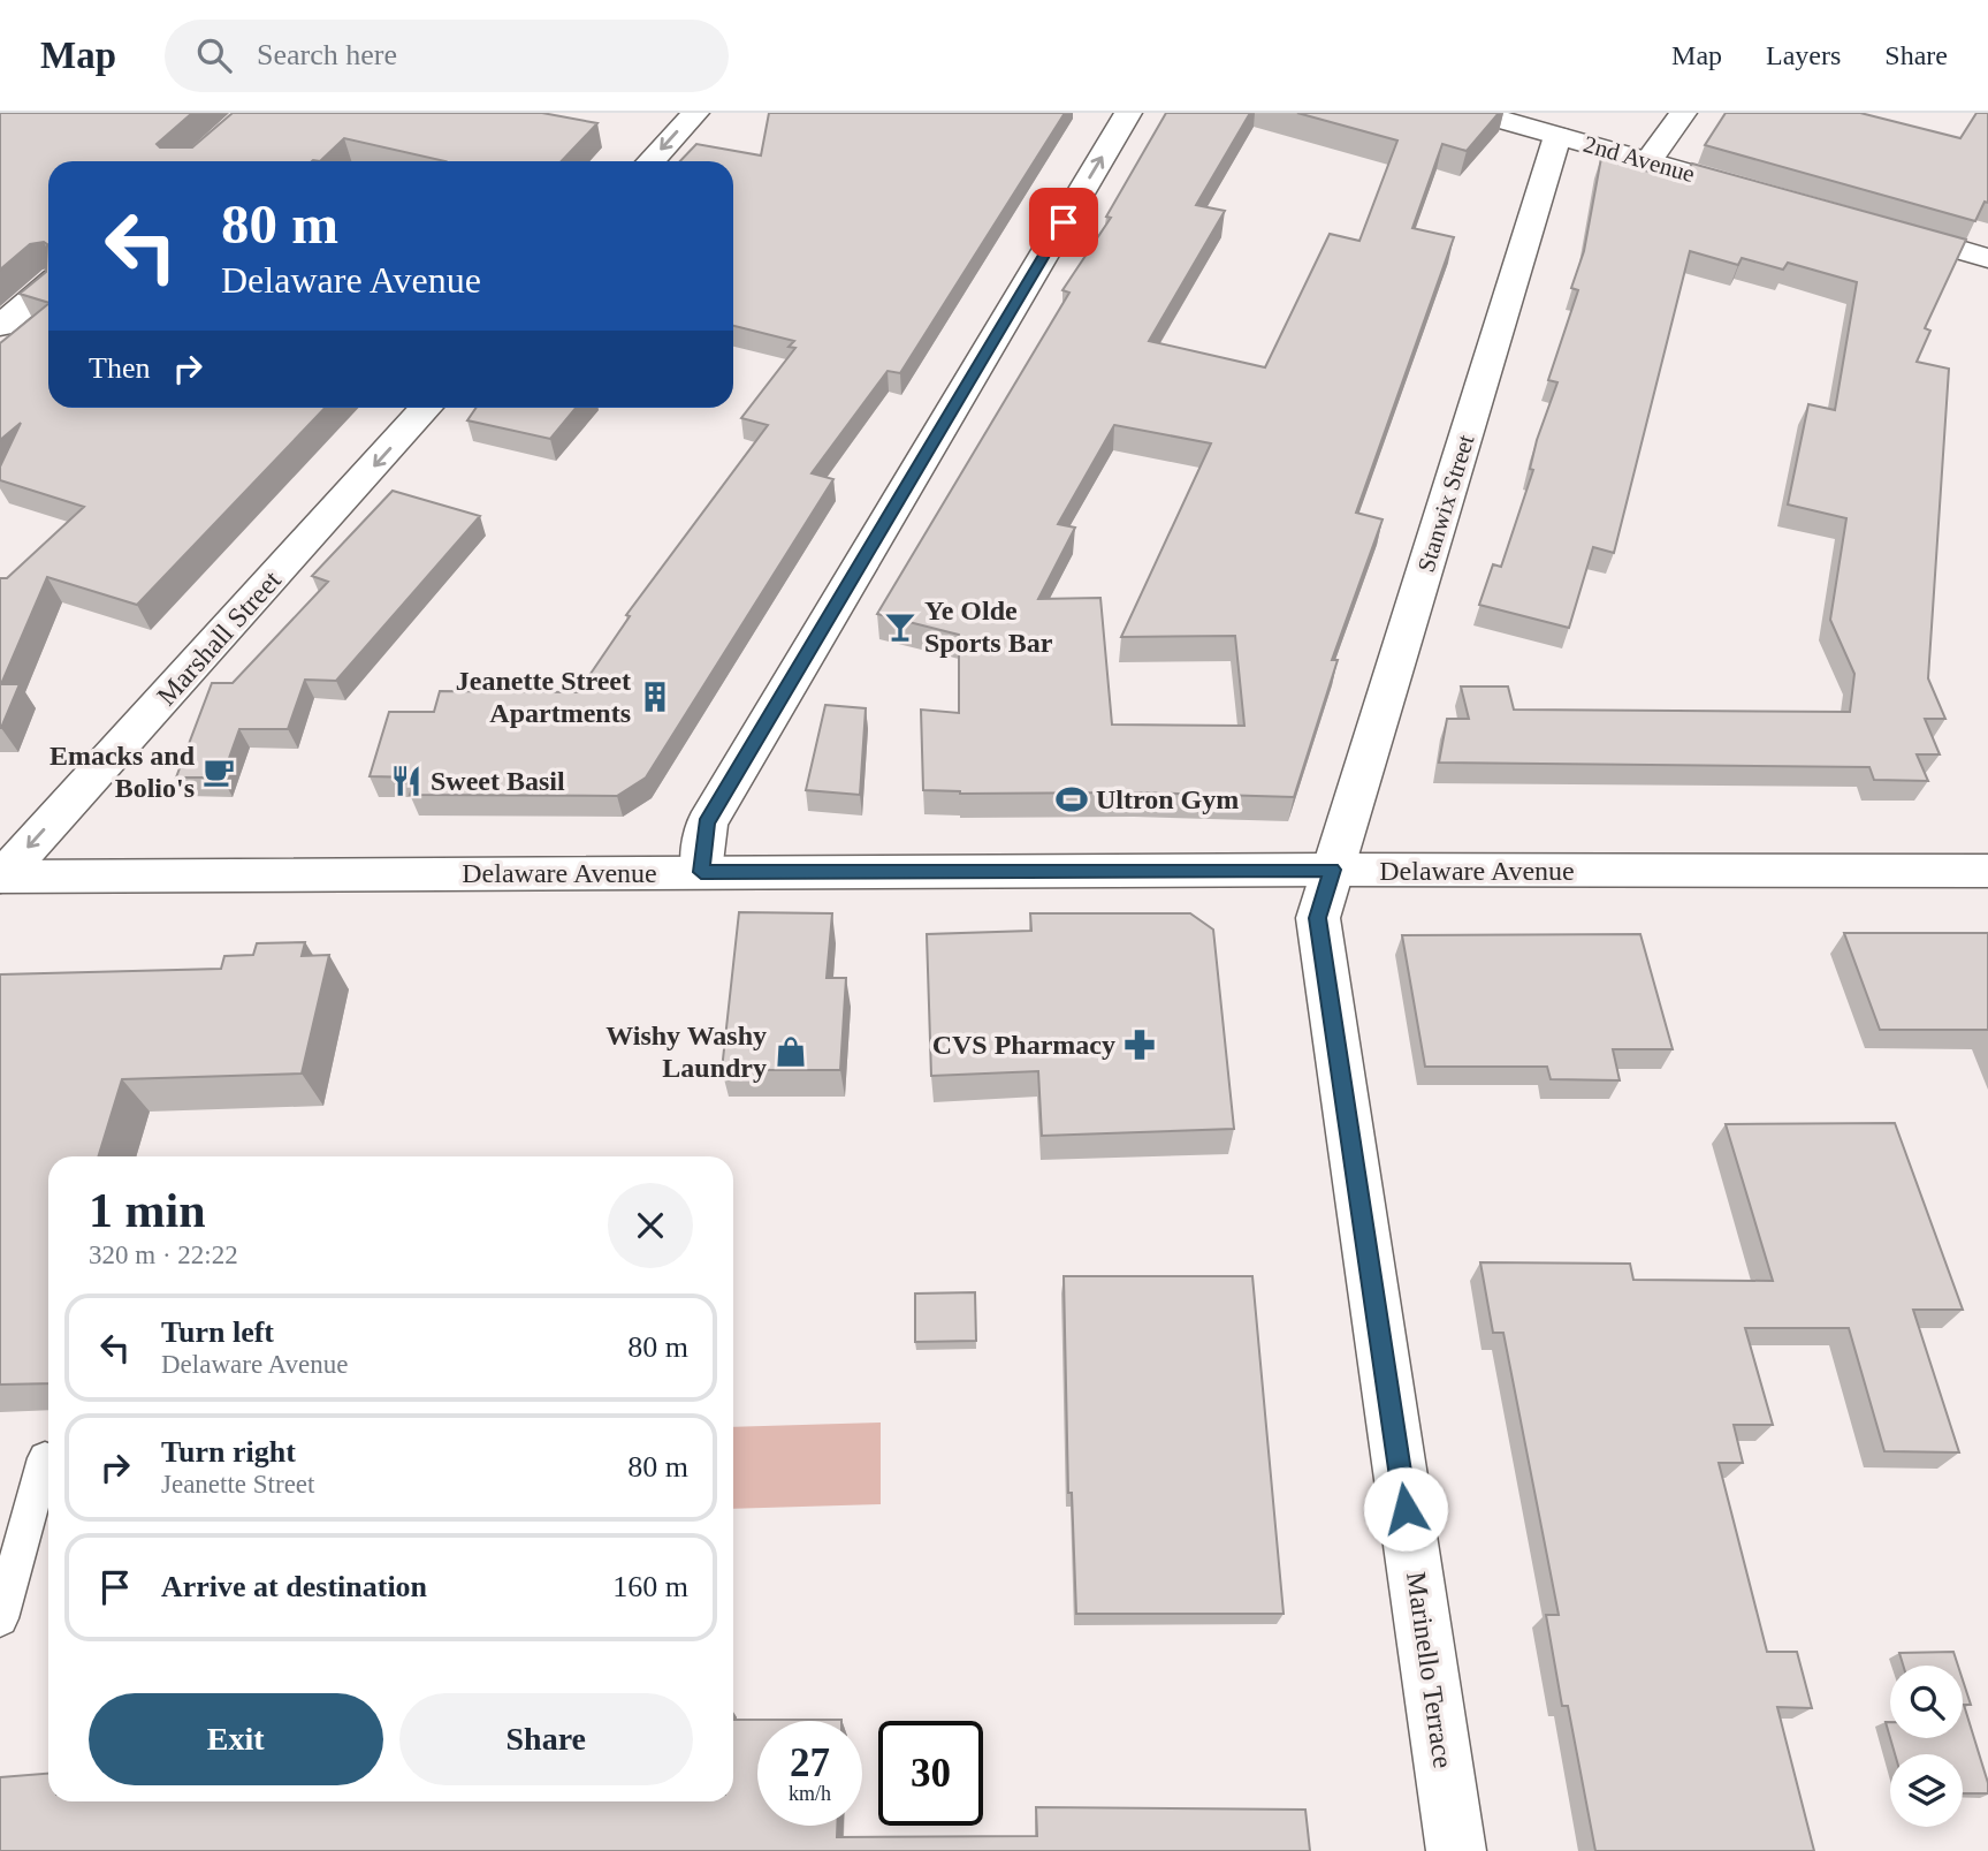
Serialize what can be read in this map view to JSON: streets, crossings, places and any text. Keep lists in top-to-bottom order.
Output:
{
  "streets": {
    "street": [
      "2nd Avenue",
      "Stanwix Street",
      "Marshall Street",
      "Delaware Avenue",
      "Marinello Terrace"
    ]
  },
  "crossings": [
    ["2nd Avenue", "Stanwix Street"],
    ["Stanwix Street", "Delaware Avenue"],
    ["Stanwix Street", "Marinello Terrace"],
    ["Marshall Street", "Delaware Avenue"],
    ["Delaware Avenue", "Marinello Terrace"]
  ],
  "one_way": ["Marshall Street"],
  "places": {
    "bar": ["Ye Olde Sports Bar"],
    "building": ["Jeanette Street Apartments"],
    "cafe": ["Emacks and Bolio's"],
    "restaurant": ["Sweet Basil"],
    "sports": ["Ultron Gym"],
    "pharmacy": ["CVS Pharmacy"],
    "shop": ["Wishy Washy Laundry"]
  },
  "page": {
    "header": "Map",
    "search": "Search here",
    "nav": ["Map", "Layers", "Share"],
    "turn": ["80 m", "Delaware Avenue"],
    "then": "Then",
    "heading": ["1 min", "320 m · 22:22"],
    "list": [
      {
        "name": "Turn left",
        "note": "Delaware Avenue",
        "value": "80 m"
      },
      {
        "name": "Turn right",
        "note": "Jeanette Street",
        "value": "80 m"
      },
      {
        "name": "Arrive at destination",
        "value": "160 m"
      }
    ],
    "buttons": ["Exit", "Share"],
    "speed": "27 km/h",
    "limit": "30"
  }
}
